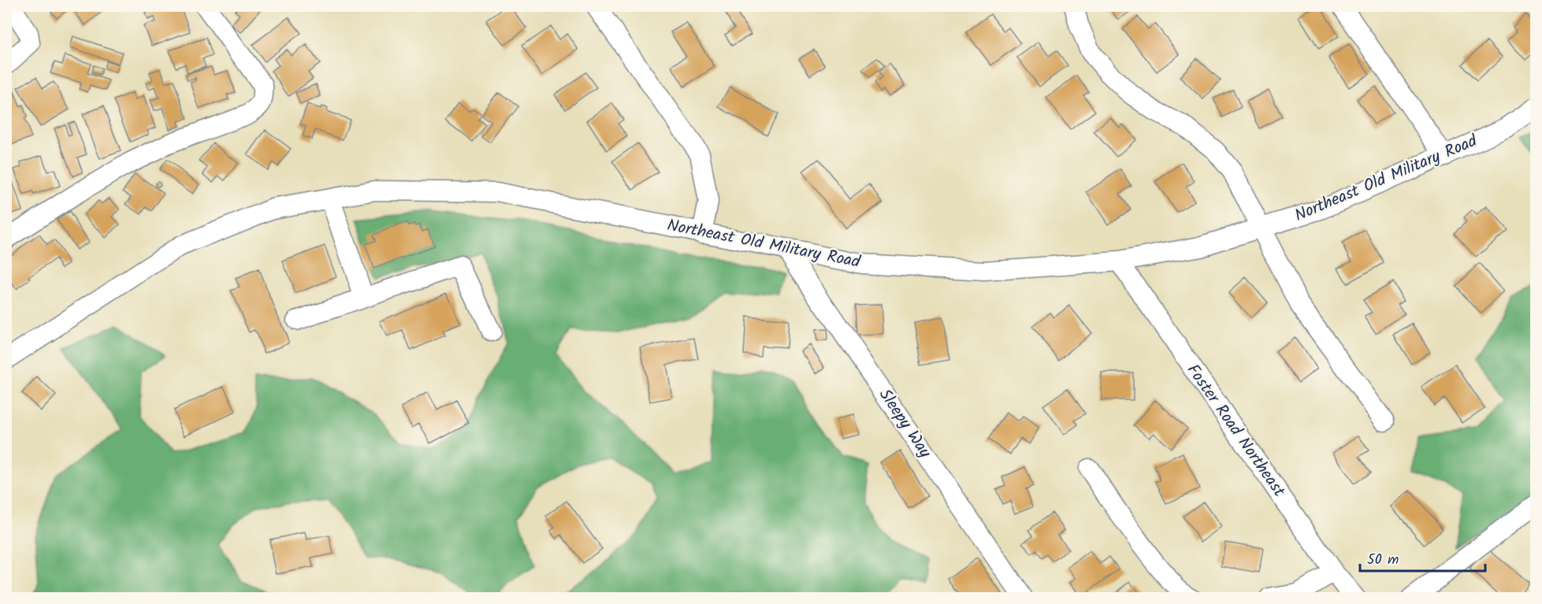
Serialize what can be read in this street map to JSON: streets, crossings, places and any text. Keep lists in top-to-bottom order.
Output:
{
  "streets": {
    "street": ["Northeast Old Military Road", "Sleepy Way", "Foster Road Northeast"]
  },
  "crossings": [
    ["Northeast Old Military Road", "Sleepy Way"],
    ["Northeast Old Military Road", "Foster Road Northeast"]
  ],
  "scale_bar": "50 m"
}
